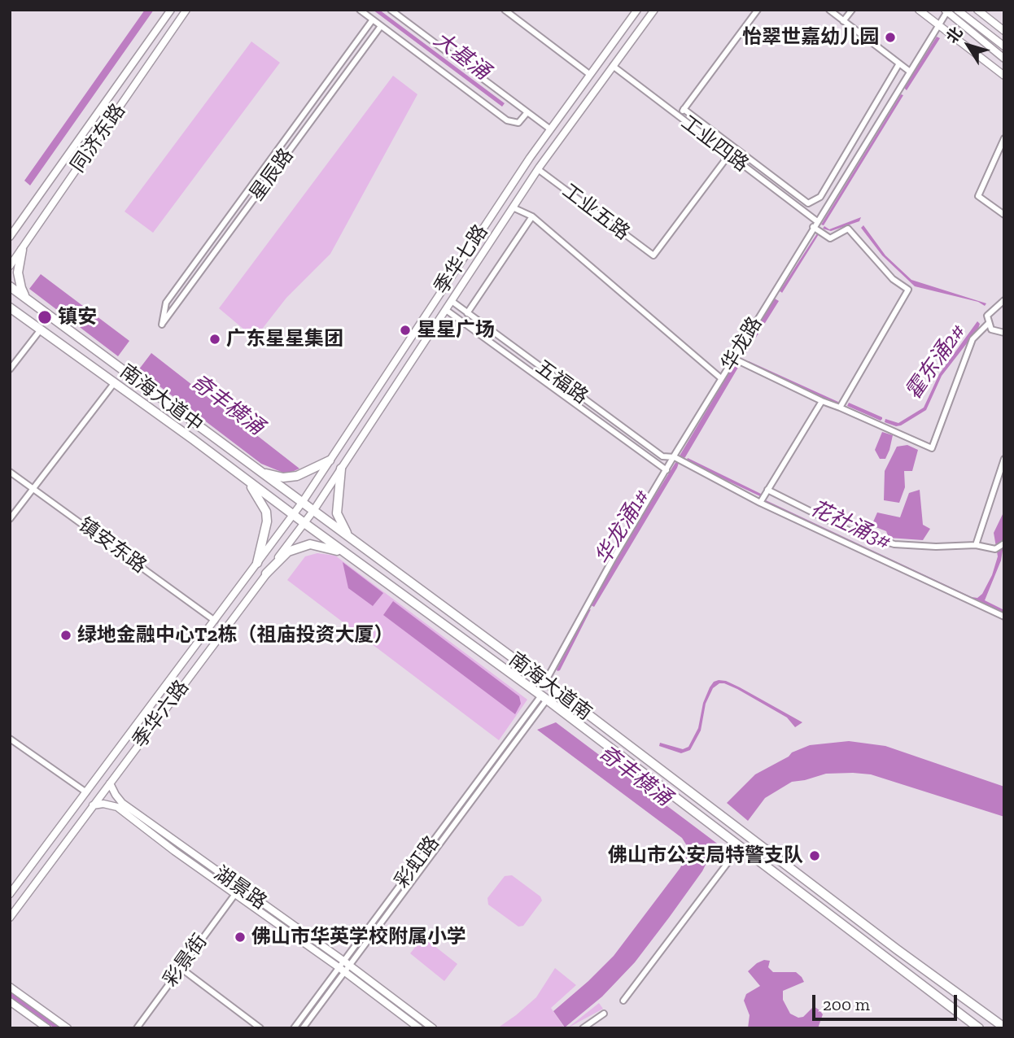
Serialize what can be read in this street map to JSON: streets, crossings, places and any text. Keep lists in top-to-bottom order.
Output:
{
  "streets": {
    "highway": ["南海大道中", "南海大道南"],
    "main road": [
      "同济东路",
      "季华七路",
      "季华六路",
      "湖景路"
    ],
    "street": [
      "工业四路",
      "星辰路",
      "工业五路",
      "华龙路",
      "五福路",
      "镇安东路",
      "彩虹路",
      "彩景街"
    ]
  },
  "crossings": [
    ["工业四路", "工业五路"],
    ["工业四路", "季华七路"],
    ["工业四路", "华龙路"],
    ["工业五路", "季华七路"],
    ["季华七路", "五福路"],
    ["季华七路", "南海大道中"],
    ["季华七路", "南海大道南"],
    ["季华七路", "季华六路"],
    ["华龙路", "五福路"],
    ["华龙路", "南海大道南"],
    ["南海大道中", "南海大道南"],
    ["南海大道中", "季华六路"],
    ["镇安东路", "季华六路"],
    ["南海大道南", "季华六路"],
    ["南海大道南", "彩虹路"],
    ["季华六路", "湖景路"],
    ["彩虹路", "湖景路"],
    ["湖景路", "彩景街"]
  ],
  "water": [
    "大基涌",
    "霍东涌2#",
    "奇丰横涌",
    "花社涌3#",
    "华龙涌1#"
  ],
  "places": [
    "怡翠世嘉幼儿园",
    "镇安",
    "星星广场",
    "广东星星集团",
    "绿地金融中心T2栋（祖庙投资大厦）",
    "佛山市公安局特警支队",
    "佛山市华英学校附属小学"
  ],
  "scale_bar": "200 m",
  "north": "top left"
}
